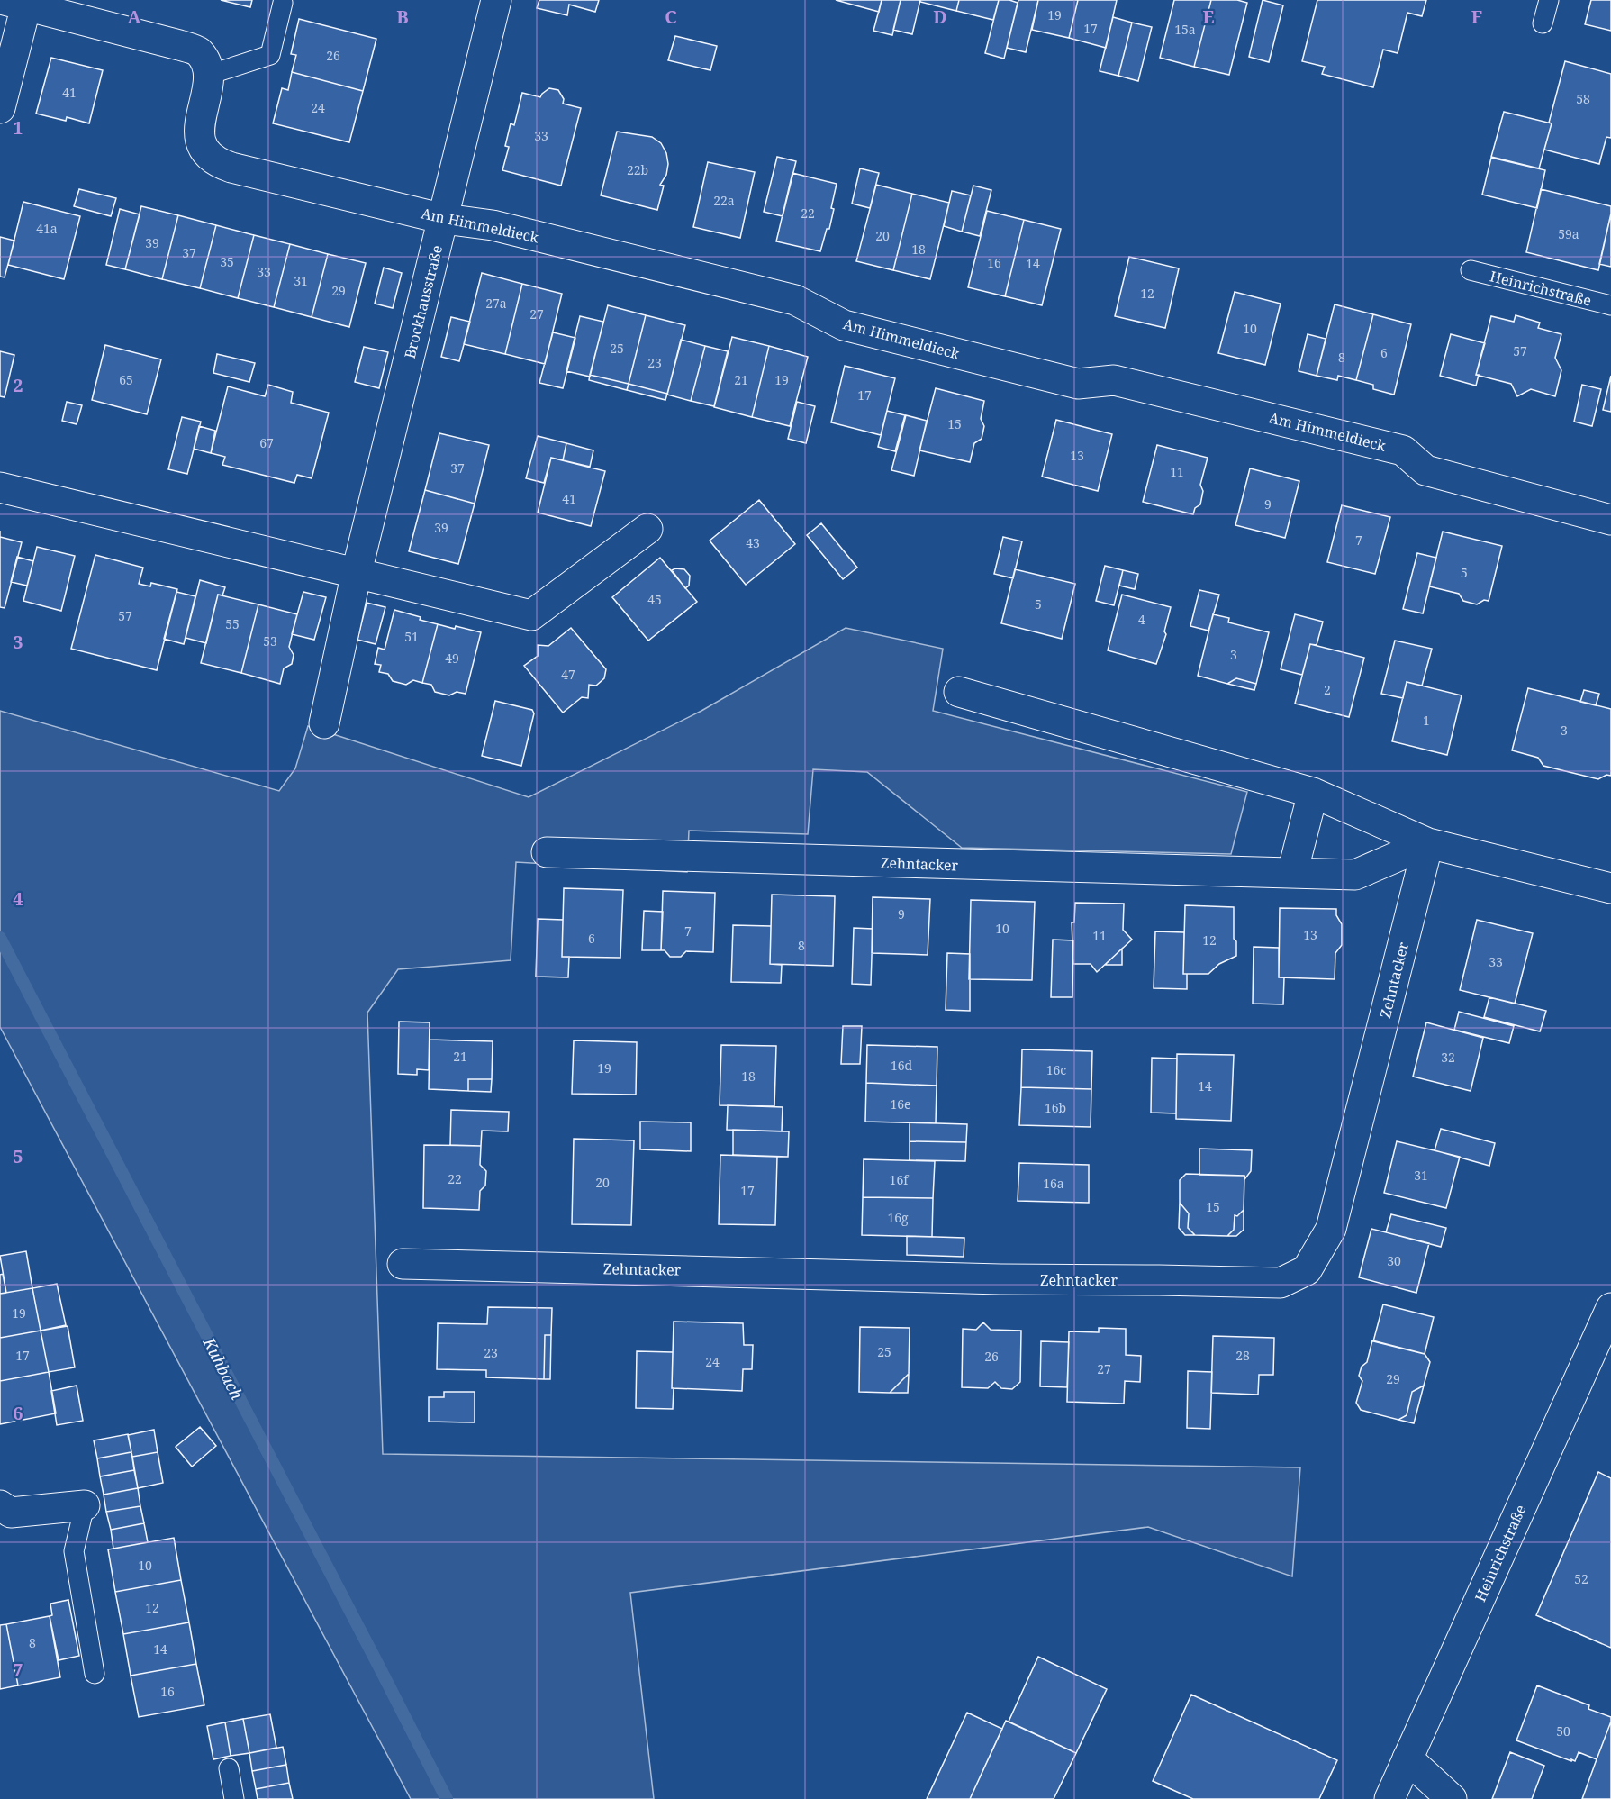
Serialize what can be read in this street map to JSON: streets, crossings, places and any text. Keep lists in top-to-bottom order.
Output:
{
  "streets": {
    "street": [
      "Am Himmeldieck",
      "Heinrichstraße",
      "Brockhausstraße",
      "Zehntacker"
    ]
  },
  "crossings": [
    ["Am Himmeldieck", "Brockhausstraße"]
  ],
  "water": ["Kuhbach"],
  "house_numbers": [
    "19",
    "17",
    "15a",
    "26",
    "41",
    "58",
    "24",
    "33",
    "22b",
    "22a",
    "22",
    "41a",
    "59a",
    "20",
    "39",
    "18",
    "37",
    "35",
    "16",
    "14",
    "33",
    "31",
    "29",
    "12",
    "27a",
    "27",
    "10",
    "25",
    "57",
    "6",
    "8",
    "23",
    "65",
    "21",
    "19",
    "17",
    "15",
    "67",
    "13",
    "37",
    "11",
    "41",
    "9",
    "39",
    "7",
    "43",
    "5",
    "45",
    "5",
    "57",
    "4",
    "55",
    "51",
    "53",
    "3",
    "49",
    "47",
    "2",
    "1",
    "3",
    "9",
    "10",
    "7",
    "13",
    "11",
    "6",
    "12",
    "8",
    "33",
    "21",
    "32",
    "16d",
    "19",
    "16c",
    "18",
    "14",
    "16e",
    "16b",
    "31",
    "22",
    "16f",
    "20",
    "16a",
    "17",
    "15",
    "16g",
    "30",
    "19",
    "25",
    "23",
    "17",
    "28",
    "26",
    "24",
    "27",
    "29",
    "10",
    "52",
    "12",
    "8",
    "14",
    "16",
    "50"
  ],
  "grid": {
    "columns": [
      "A",
      "B",
      "C",
      "D",
      "E",
      "F"
    ],
    "rows": [
      "1",
      "2",
      "3",
      "4",
      "5",
      "6",
      "7"
    ]
  }
}
